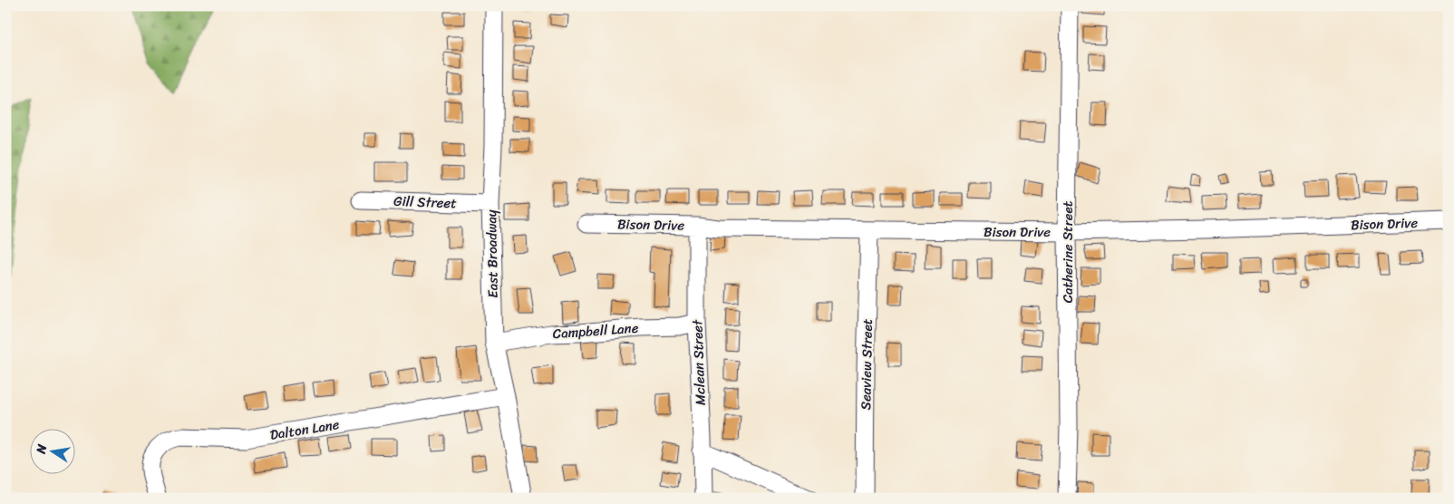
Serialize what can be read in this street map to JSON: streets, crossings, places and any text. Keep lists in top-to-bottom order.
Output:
{
  "streets": {
    "street": [
      "Gill Street",
      "Bison Drive",
      "Catherine Street",
      "East Broadway",
      "Campbell Lane",
      "Mclean Street",
      "Seaview Street",
      "Dalton Lane"
    ]
  },
  "crossings": [
    ["Gill Street", "East Broadway"],
    ["Bison Drive", "Catherine Street"],
    ["Bison Drive", "Mclean Street"],
    ["Bison Drive", "Seaview Street"],
    ["East Broadway", "Campbell Lane"],
    ["East Broadway", "Dalton Lane"],
    ["Campbell Lane", "Mclean Street"]
  ],
  "north": "left"
}
